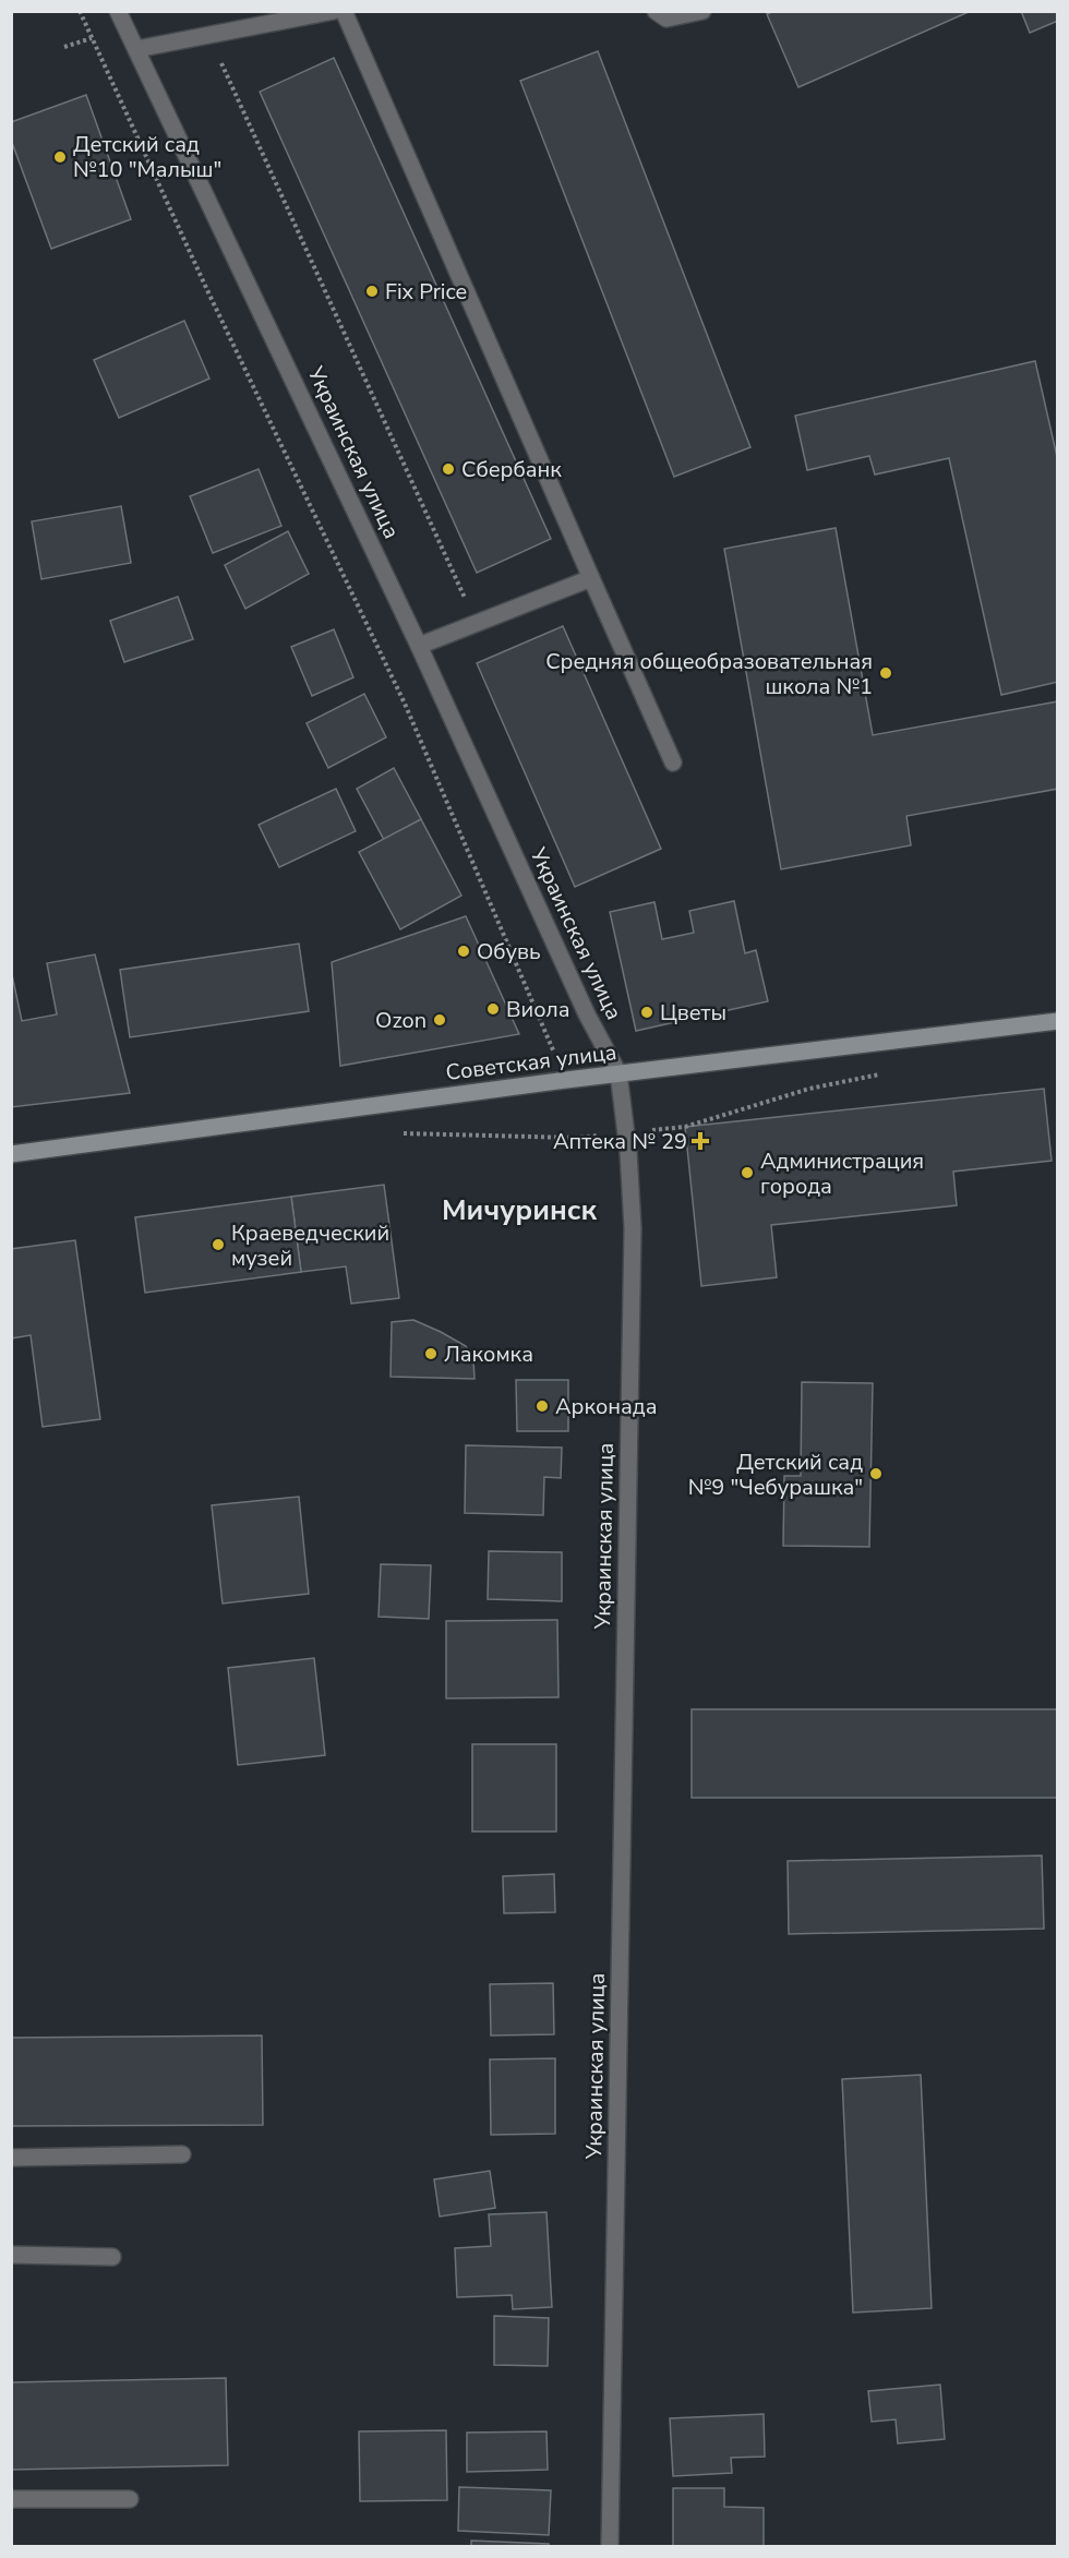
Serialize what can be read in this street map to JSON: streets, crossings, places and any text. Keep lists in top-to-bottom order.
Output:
{
  "streets": {
    "main road": ["Советская улица"],
    "street": ["Украинская улица"]
  },
  "crossings": [
    ["Украинская улица", "Советская улица"]
  ],
  "districts": ["Мичуринск"],
  "places": {
    "other": [
      "Детский сад №10 \"Малыш\"",
      "Fix Price",
      "Сбербанк",
      "Средняя общеобразовательная школа №1",
      "Обувь",
      "Виола",
      "Цветы",
      "Ozon",
      "Администрация города",
      "Краеведческий музей",
      "Лакомка",
      "Арконада",
      "Детский сад №9 \"Чебурашка\""
    ],
    "health": ["Аптека № 29"]
  }
}
